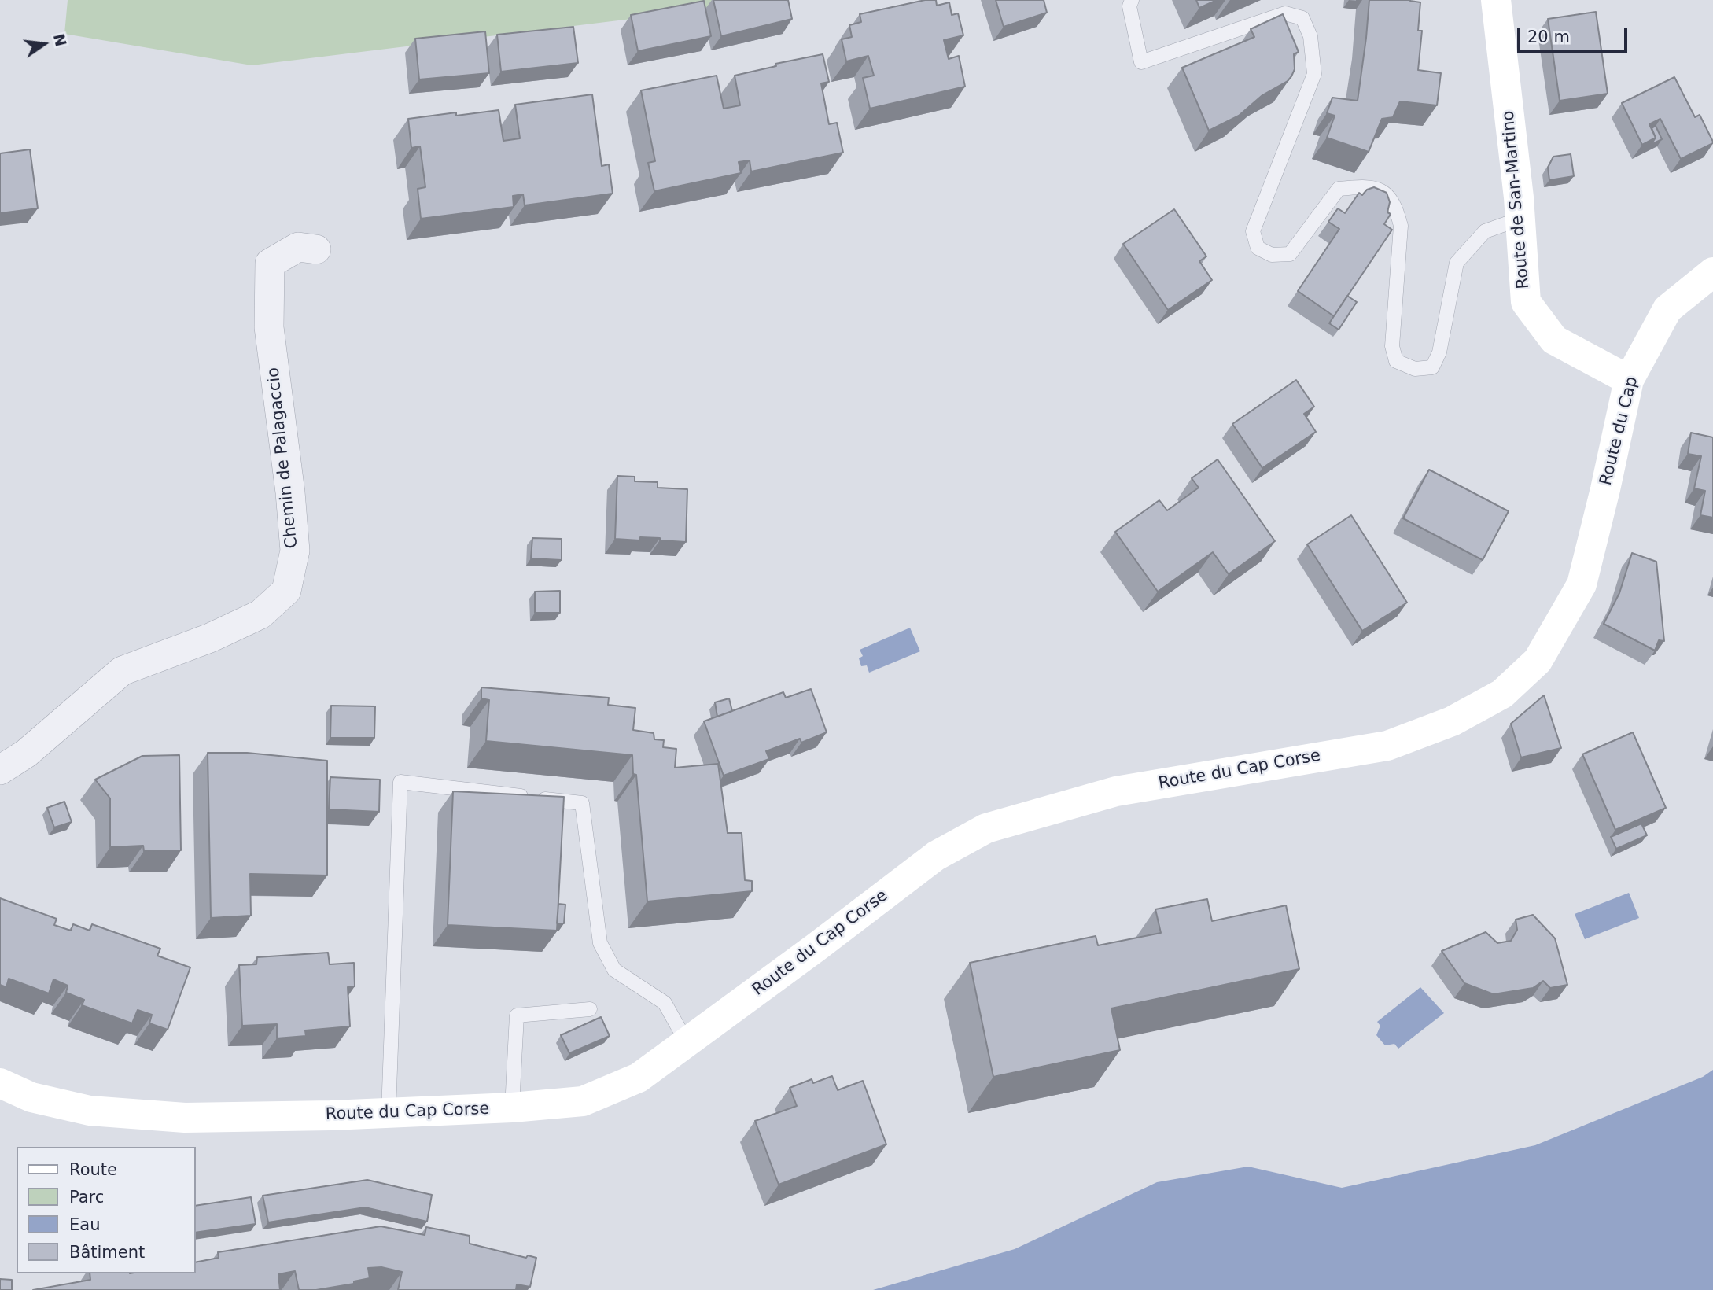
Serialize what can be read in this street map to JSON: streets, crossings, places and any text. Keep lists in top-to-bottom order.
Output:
{
  "streets": {
    "main road": ["Route de San-Martino", "Route du Cap", "Route du Cap Corse"],
    "street": ["Chemin de Palagaccio"]
  },
  "crossings": [
    ["Route de San-Martino", "Route du Cap"],
    ["Route du Cap", "Route du Cap Corse"]
  ],
  "legend": [
    "Route",
    "Parc",
    "Eau",
    "Bâtiment"
  ],
  "scale_bar": "20 m",
  "north": "right"
}
